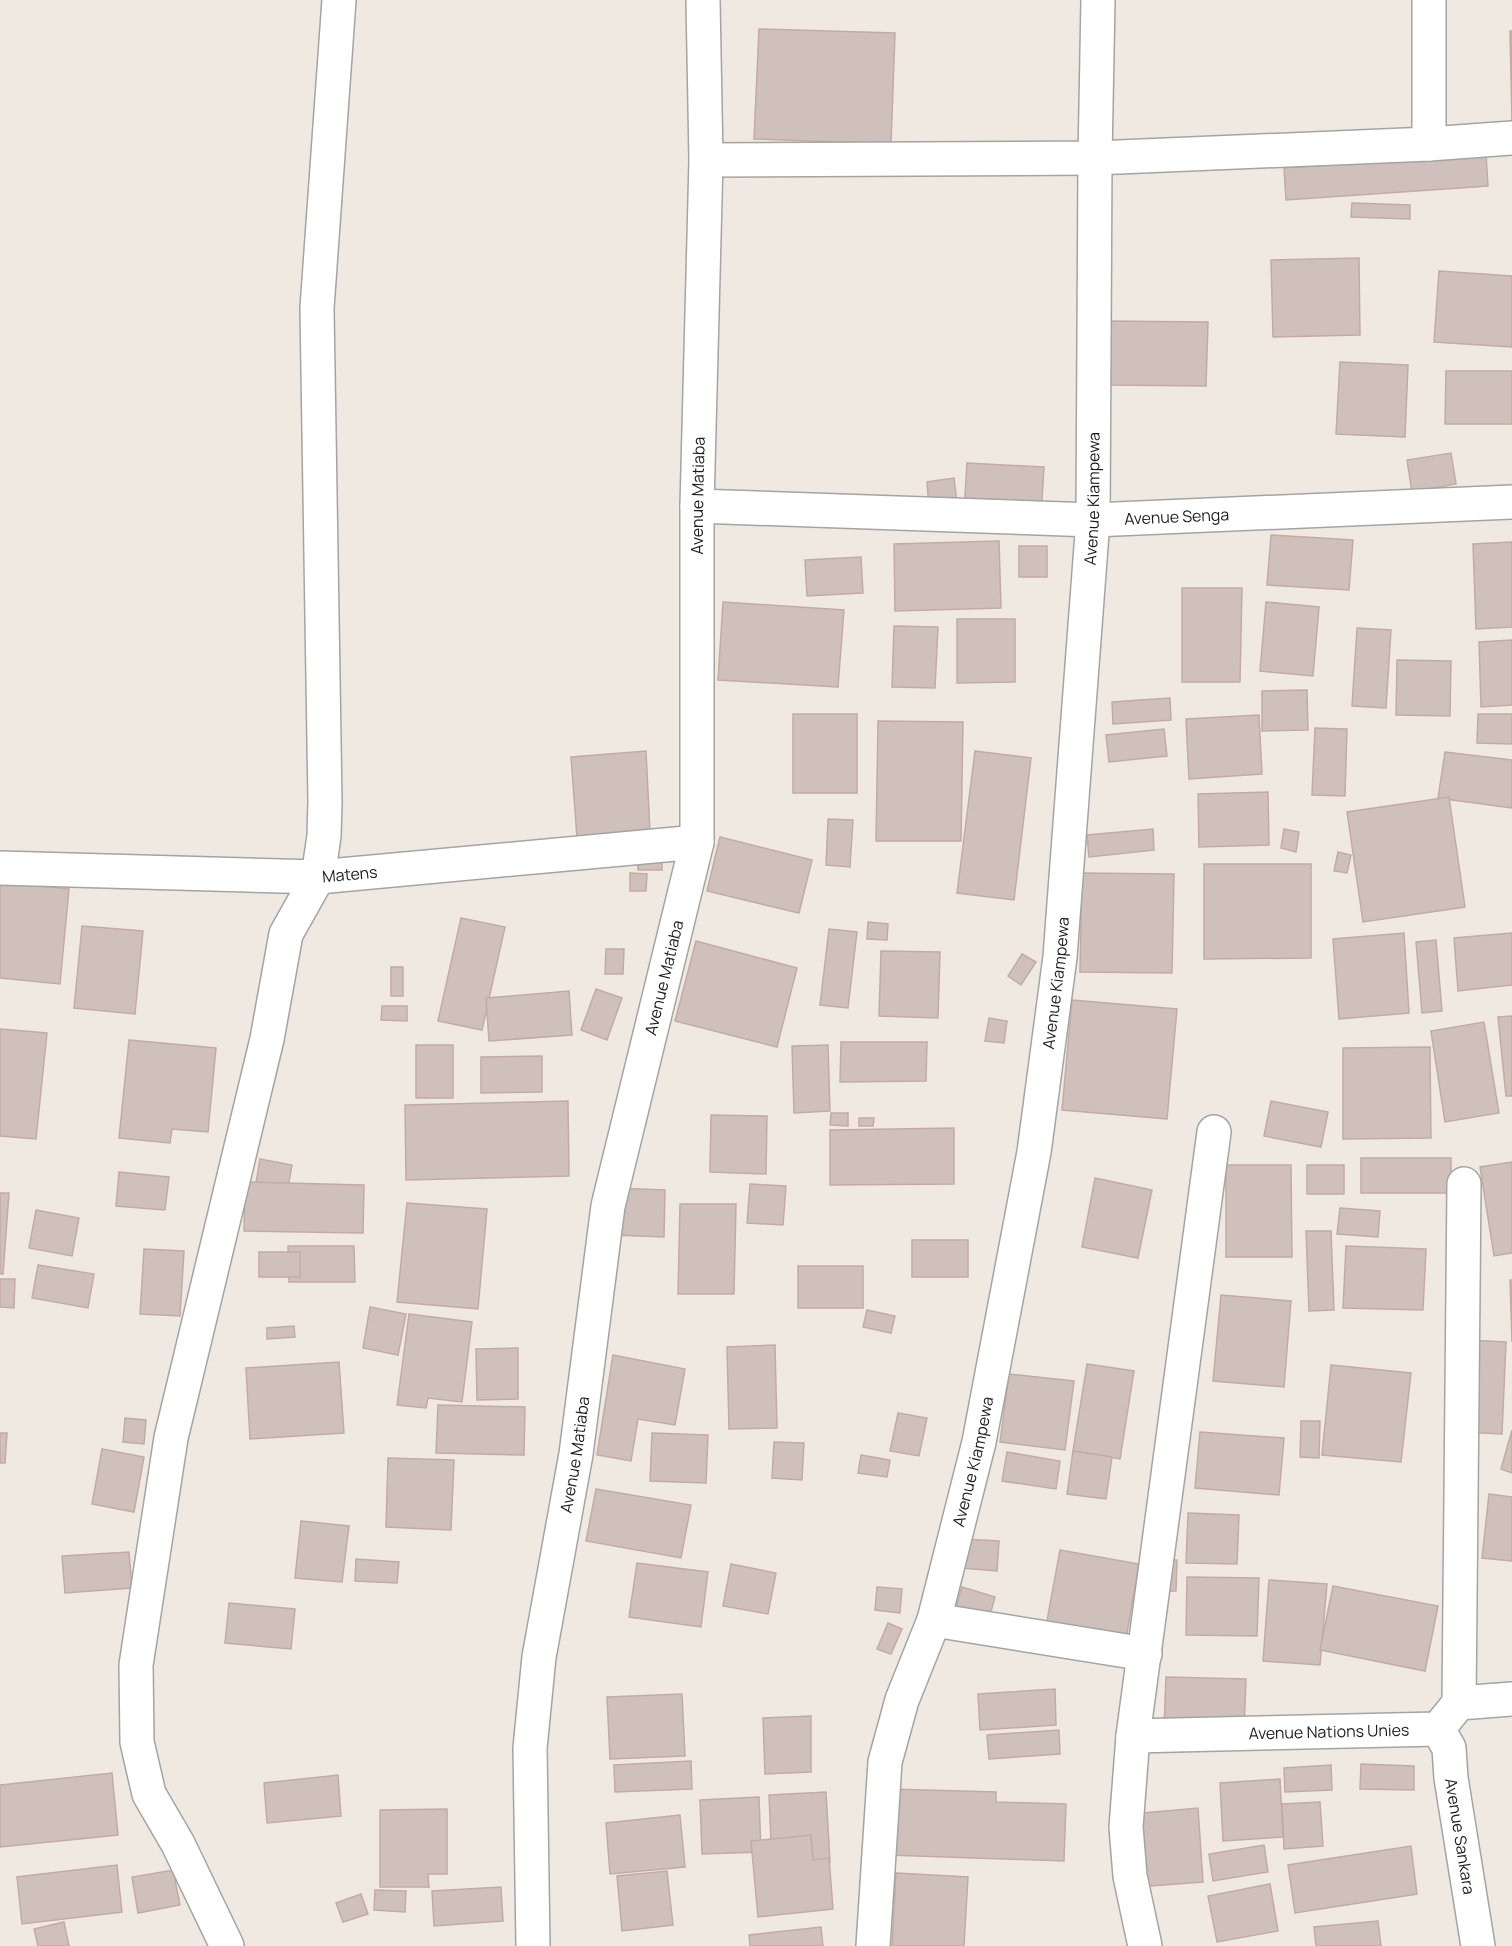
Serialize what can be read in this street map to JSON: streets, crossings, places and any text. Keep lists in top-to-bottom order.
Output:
{
  "streets": {
    "street": [
      "Avenue Matiaba",
      "Avenue Kiampewa",
      "Avenue Senga",
      "Matens",
      "Avenue Nations Unies",
      "Avenue Sankara"
    ]
  },
  "crossings": [
    ["Avenue Matiaba", "Avenue Senga"],
    ["Avenue Matiaba", "Matens"],
    ["Avenue Kiampewa", "Avenue Senga"],
    ["Avenue Nations Unies", "Avenue Sankara"]
  ]
}
